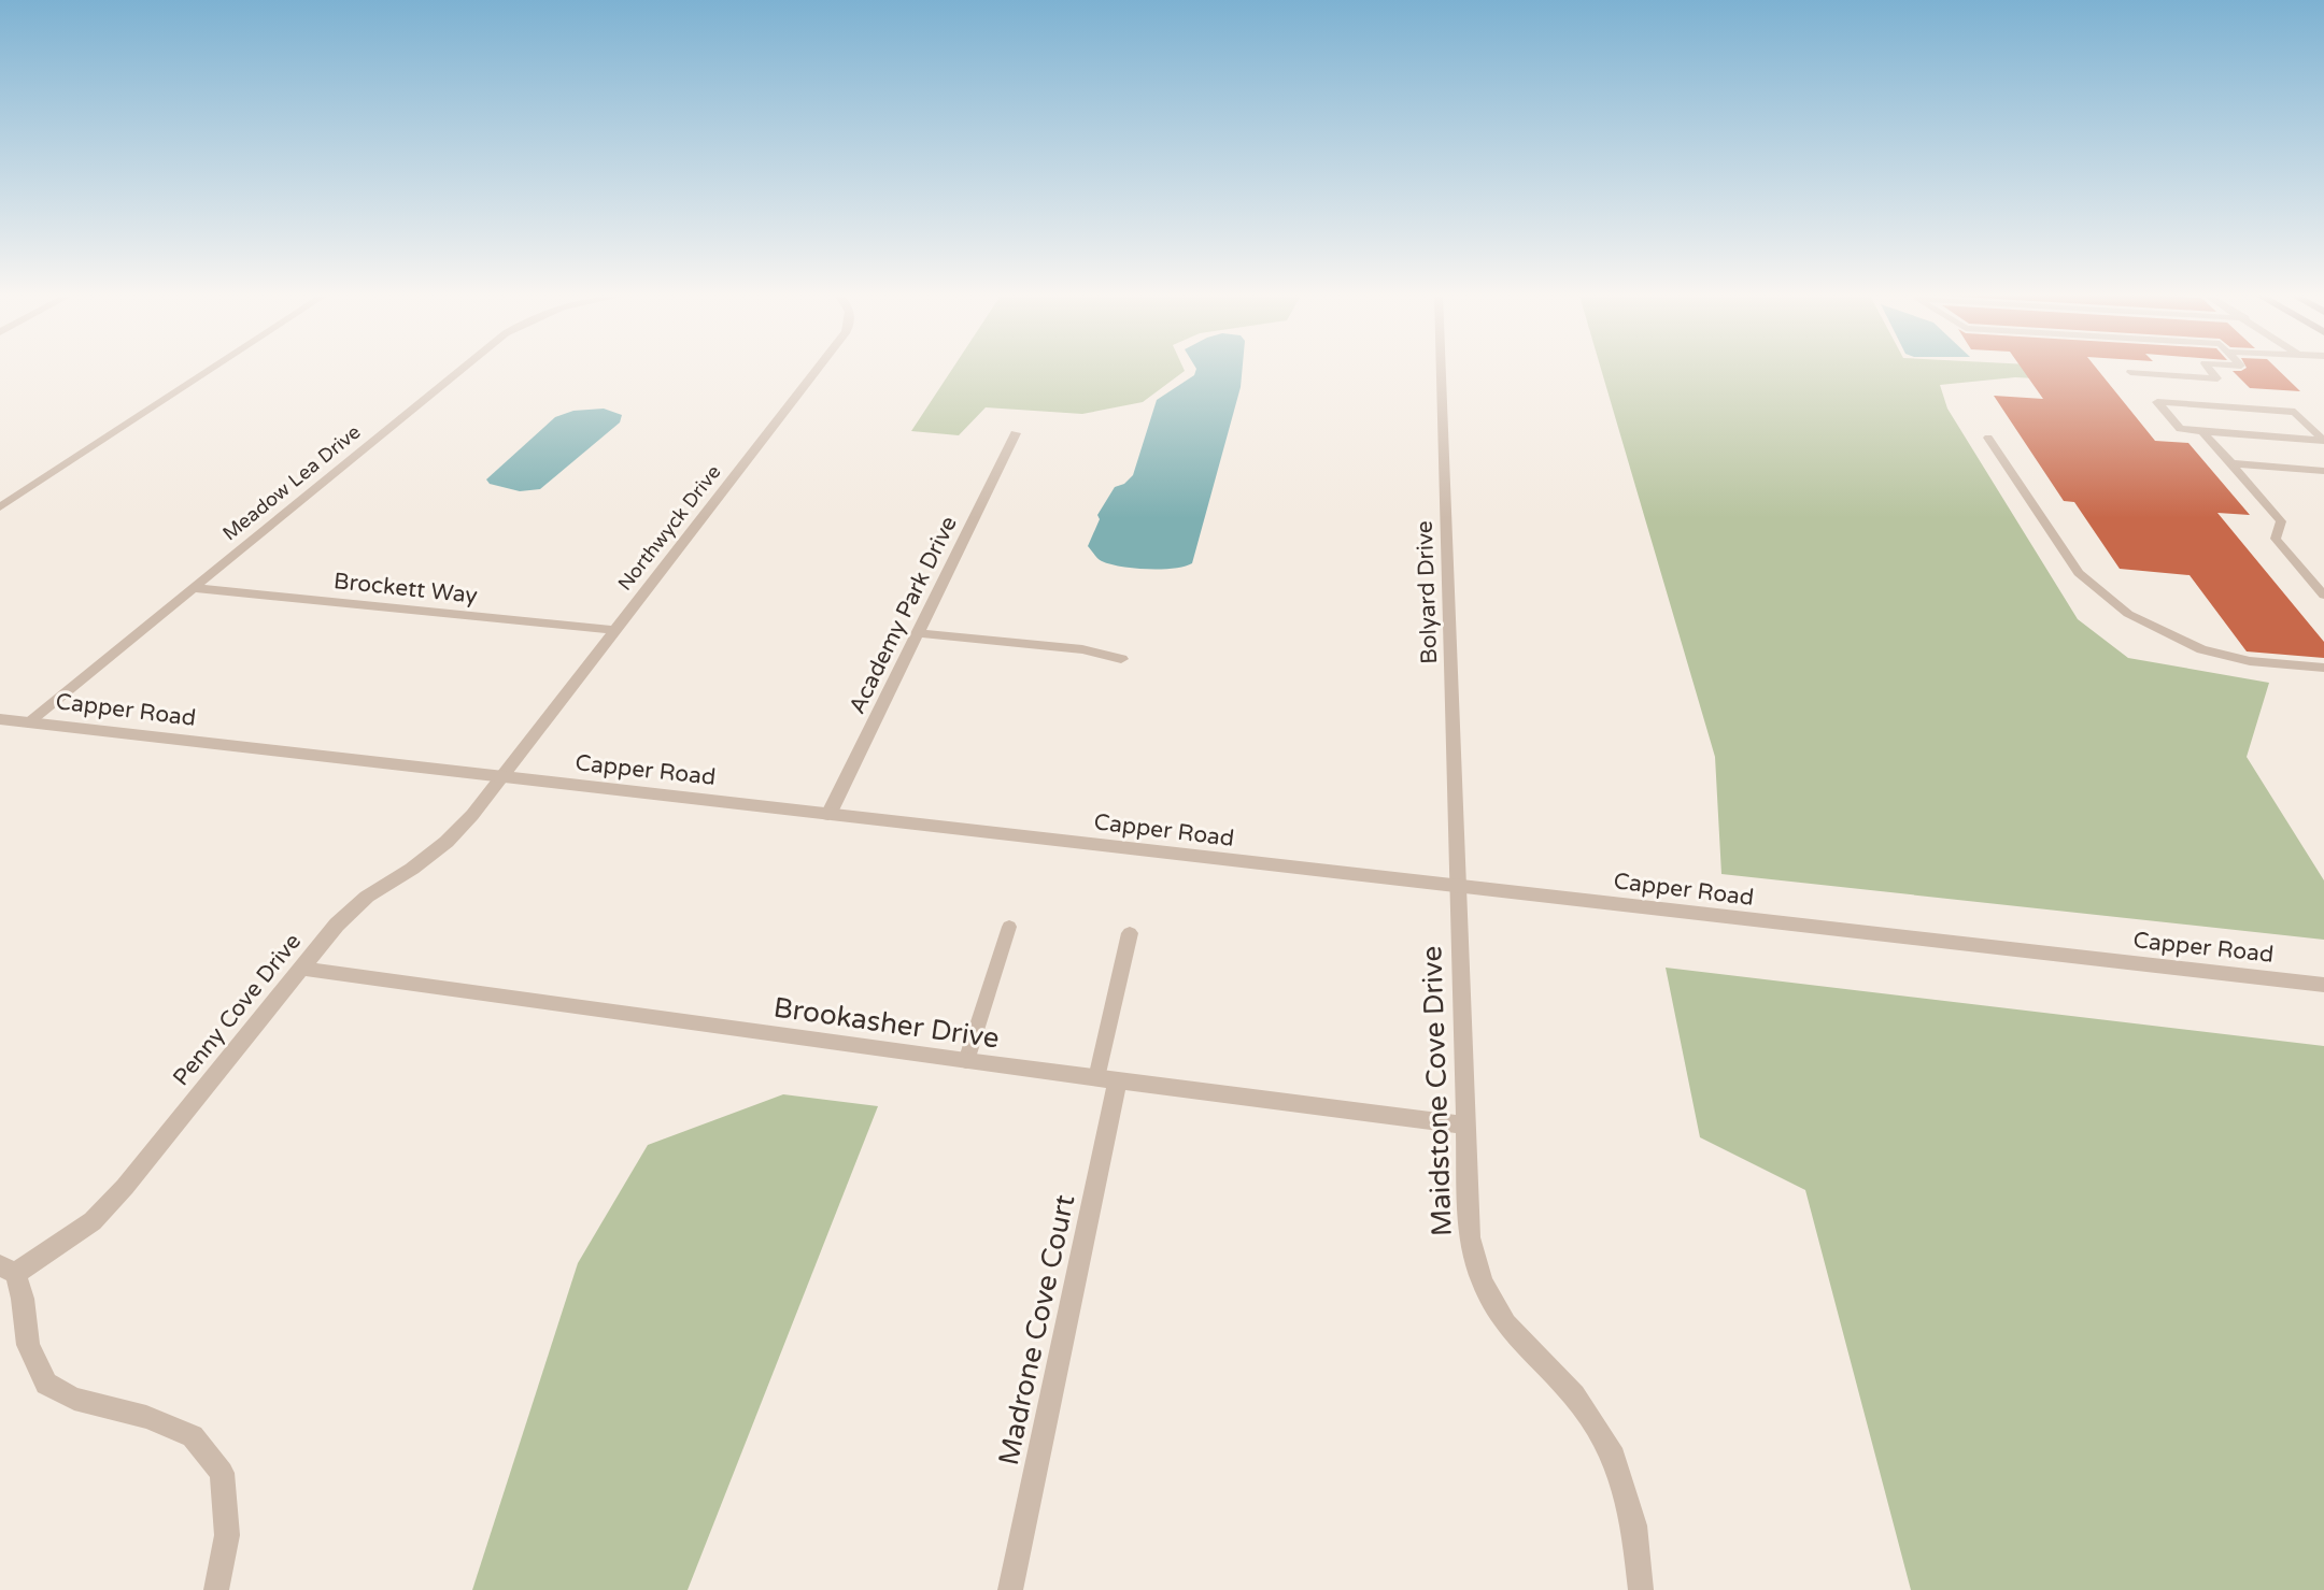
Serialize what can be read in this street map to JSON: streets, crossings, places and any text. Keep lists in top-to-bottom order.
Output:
{
  "streets": {
    "street": [
      "Meadow Lea Drive",
      "Northwyck Drive",
      "Brockett Way",
      "Bolyard Drive",
      "Academy Park Drive",
      "Capper Road",
      "Penny Cove Drive",
      "Brookasher Drive",
      "Maidstone Cove Drive",
      "Madrone Cove Court"
    ]
  },
  "crossings": [
    ["Meadow Lea Drive", "Brockett Way"],
    ["Meadow Lea Drive", "Capper Road"],
    ["Northwyck Drive", "Brockett Way"],
    ["Northwyck Drive", "Capper Road"],
    ["Northwyck Drive", "Penny Cove Drive"],
    ["Bolyard Drive", "Capper Road"],
    ["Bolyard Drive", "Maidstone Cove Drive"],
    ["Academy Park Drive", "Capper Road"],
    ["Capper Road", "Penny Cove Drive"],
    ["Capper Road", "Maidstone Cove Drive"],
    ["Penny Cove Drive", "Brookasher Drive"],
    ["Brookasher Drive", "Maidstone Cove Drive"],
    ["Brookasher Drive", "Madrone Cove Court"]
  ]
}
